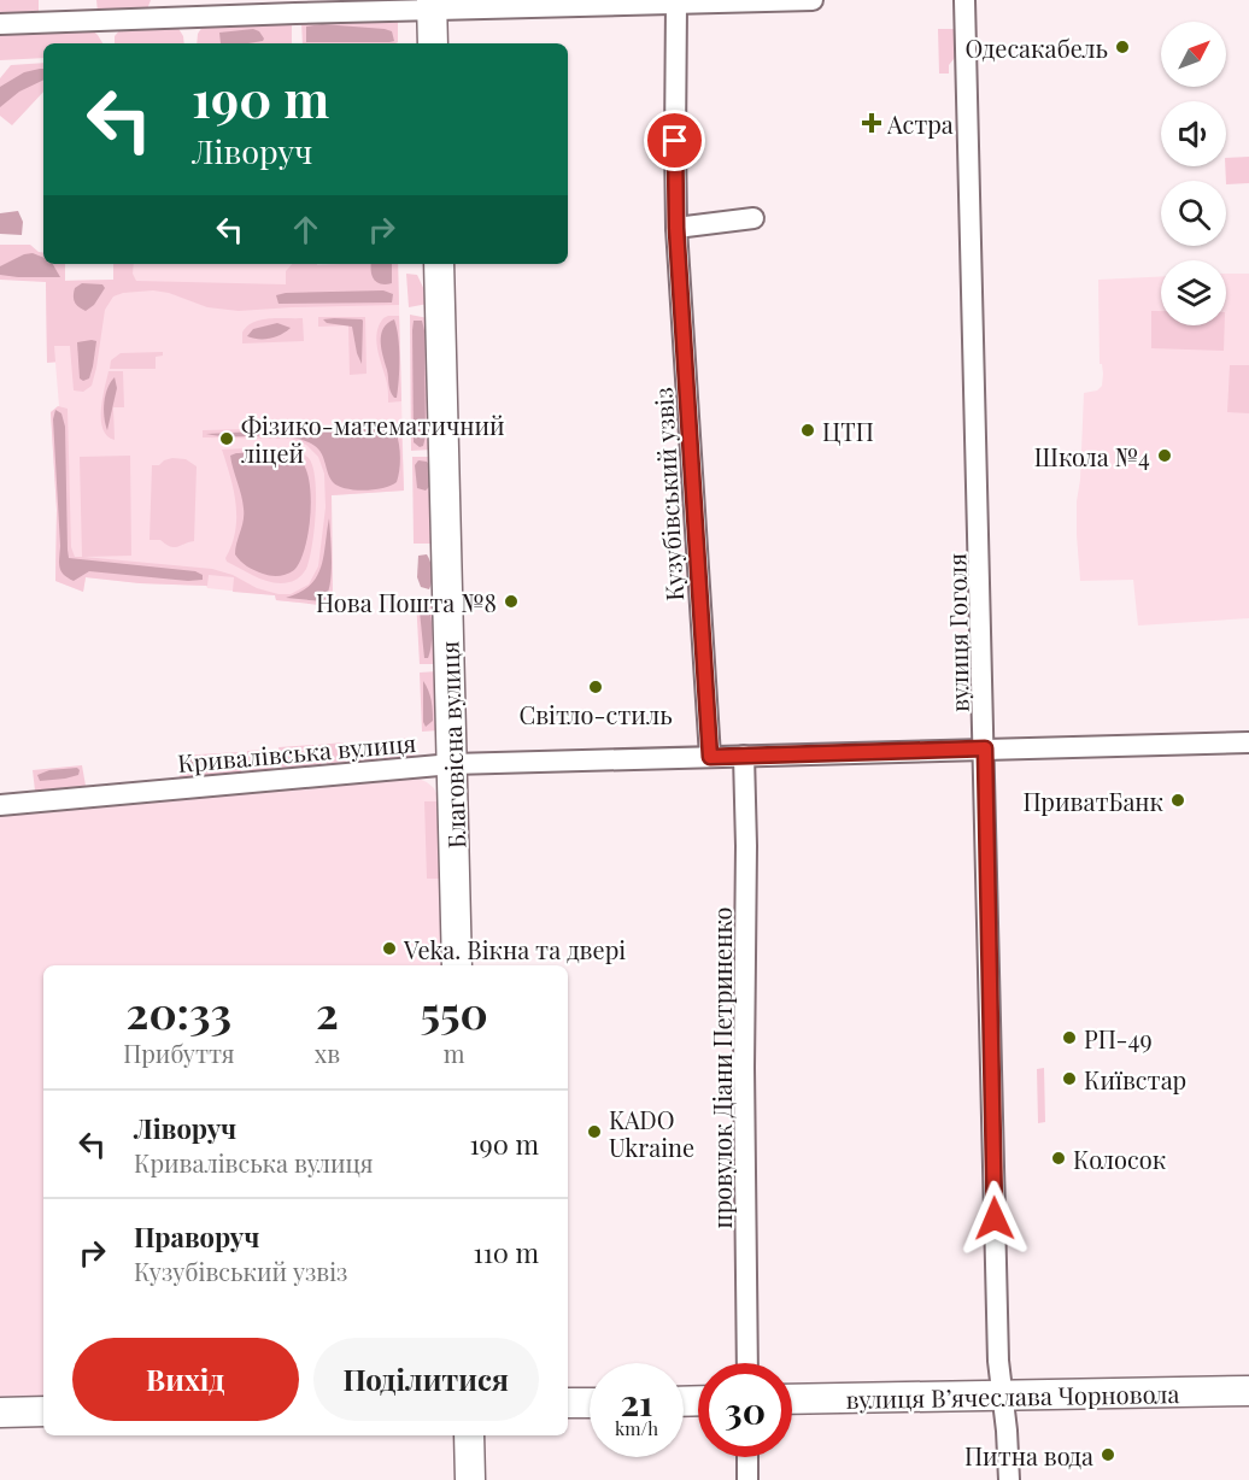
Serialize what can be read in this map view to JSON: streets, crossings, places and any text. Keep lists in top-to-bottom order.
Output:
{
  "streets": {
    "main road": ["Благовісна вулиця", "вулиця Вʼячеслава Чорновола"],
    "street": [
      "Кузубівський узвіз",
      "вулиця Гоголя",
      "Кривалівська вулиця",
      "провулок Діани Петриненко"
    ]
  },
  "crossings": [
    ["Кузубівський узвіз", "Кривалівська вулиця"],
    ["вулиця Гоголя", "Кривалівська вулиця"],
    ["вулиця Гоголя", "вулиця Вʼячеслава Чорновола"],
    ["Благовісна вулиця", "Кривалівська вулиця"],
    ["Кривалівська вулиця", "провулок Діани Петриненко"]
  ],
  "places": {
    "other": [
      "Одесакабель",
      "ЦТП",
      "Фізико-математичний ліцей",
      "Школа №4",
      "Нова Пошта №8",
      "Світло-стиль",
      "ПриватБанк",
      "Veka. Вікна та двері",
      "РП-49",
      "Київстар",
      "KADO Ukraine",
      "Колосок",
      "Питна вода"
    ],
    "health": ["Астра"]
  },
  "north": "top right",
  "page": {
    "turn": ["190 m", "Ліворуч"],
    "eta": [
      "20:33",
      "Прибуття",
      "2",
      "хв",
      "550",
      "m"
    ],
    "list": [
      {
        "name": "Ліворуч",
        "note": "Кривалівська вулиця",
        "value": "190 m"
      },
      {
        "name": "Праворуч",
        "note": "Кузубівський узвіз",
        "value": "110 m"
      }
    ],
    "buttons": ["Вихід", "Поділитися"],
    "speed": "21 km/h",
    "limit": "30"
  }
}
